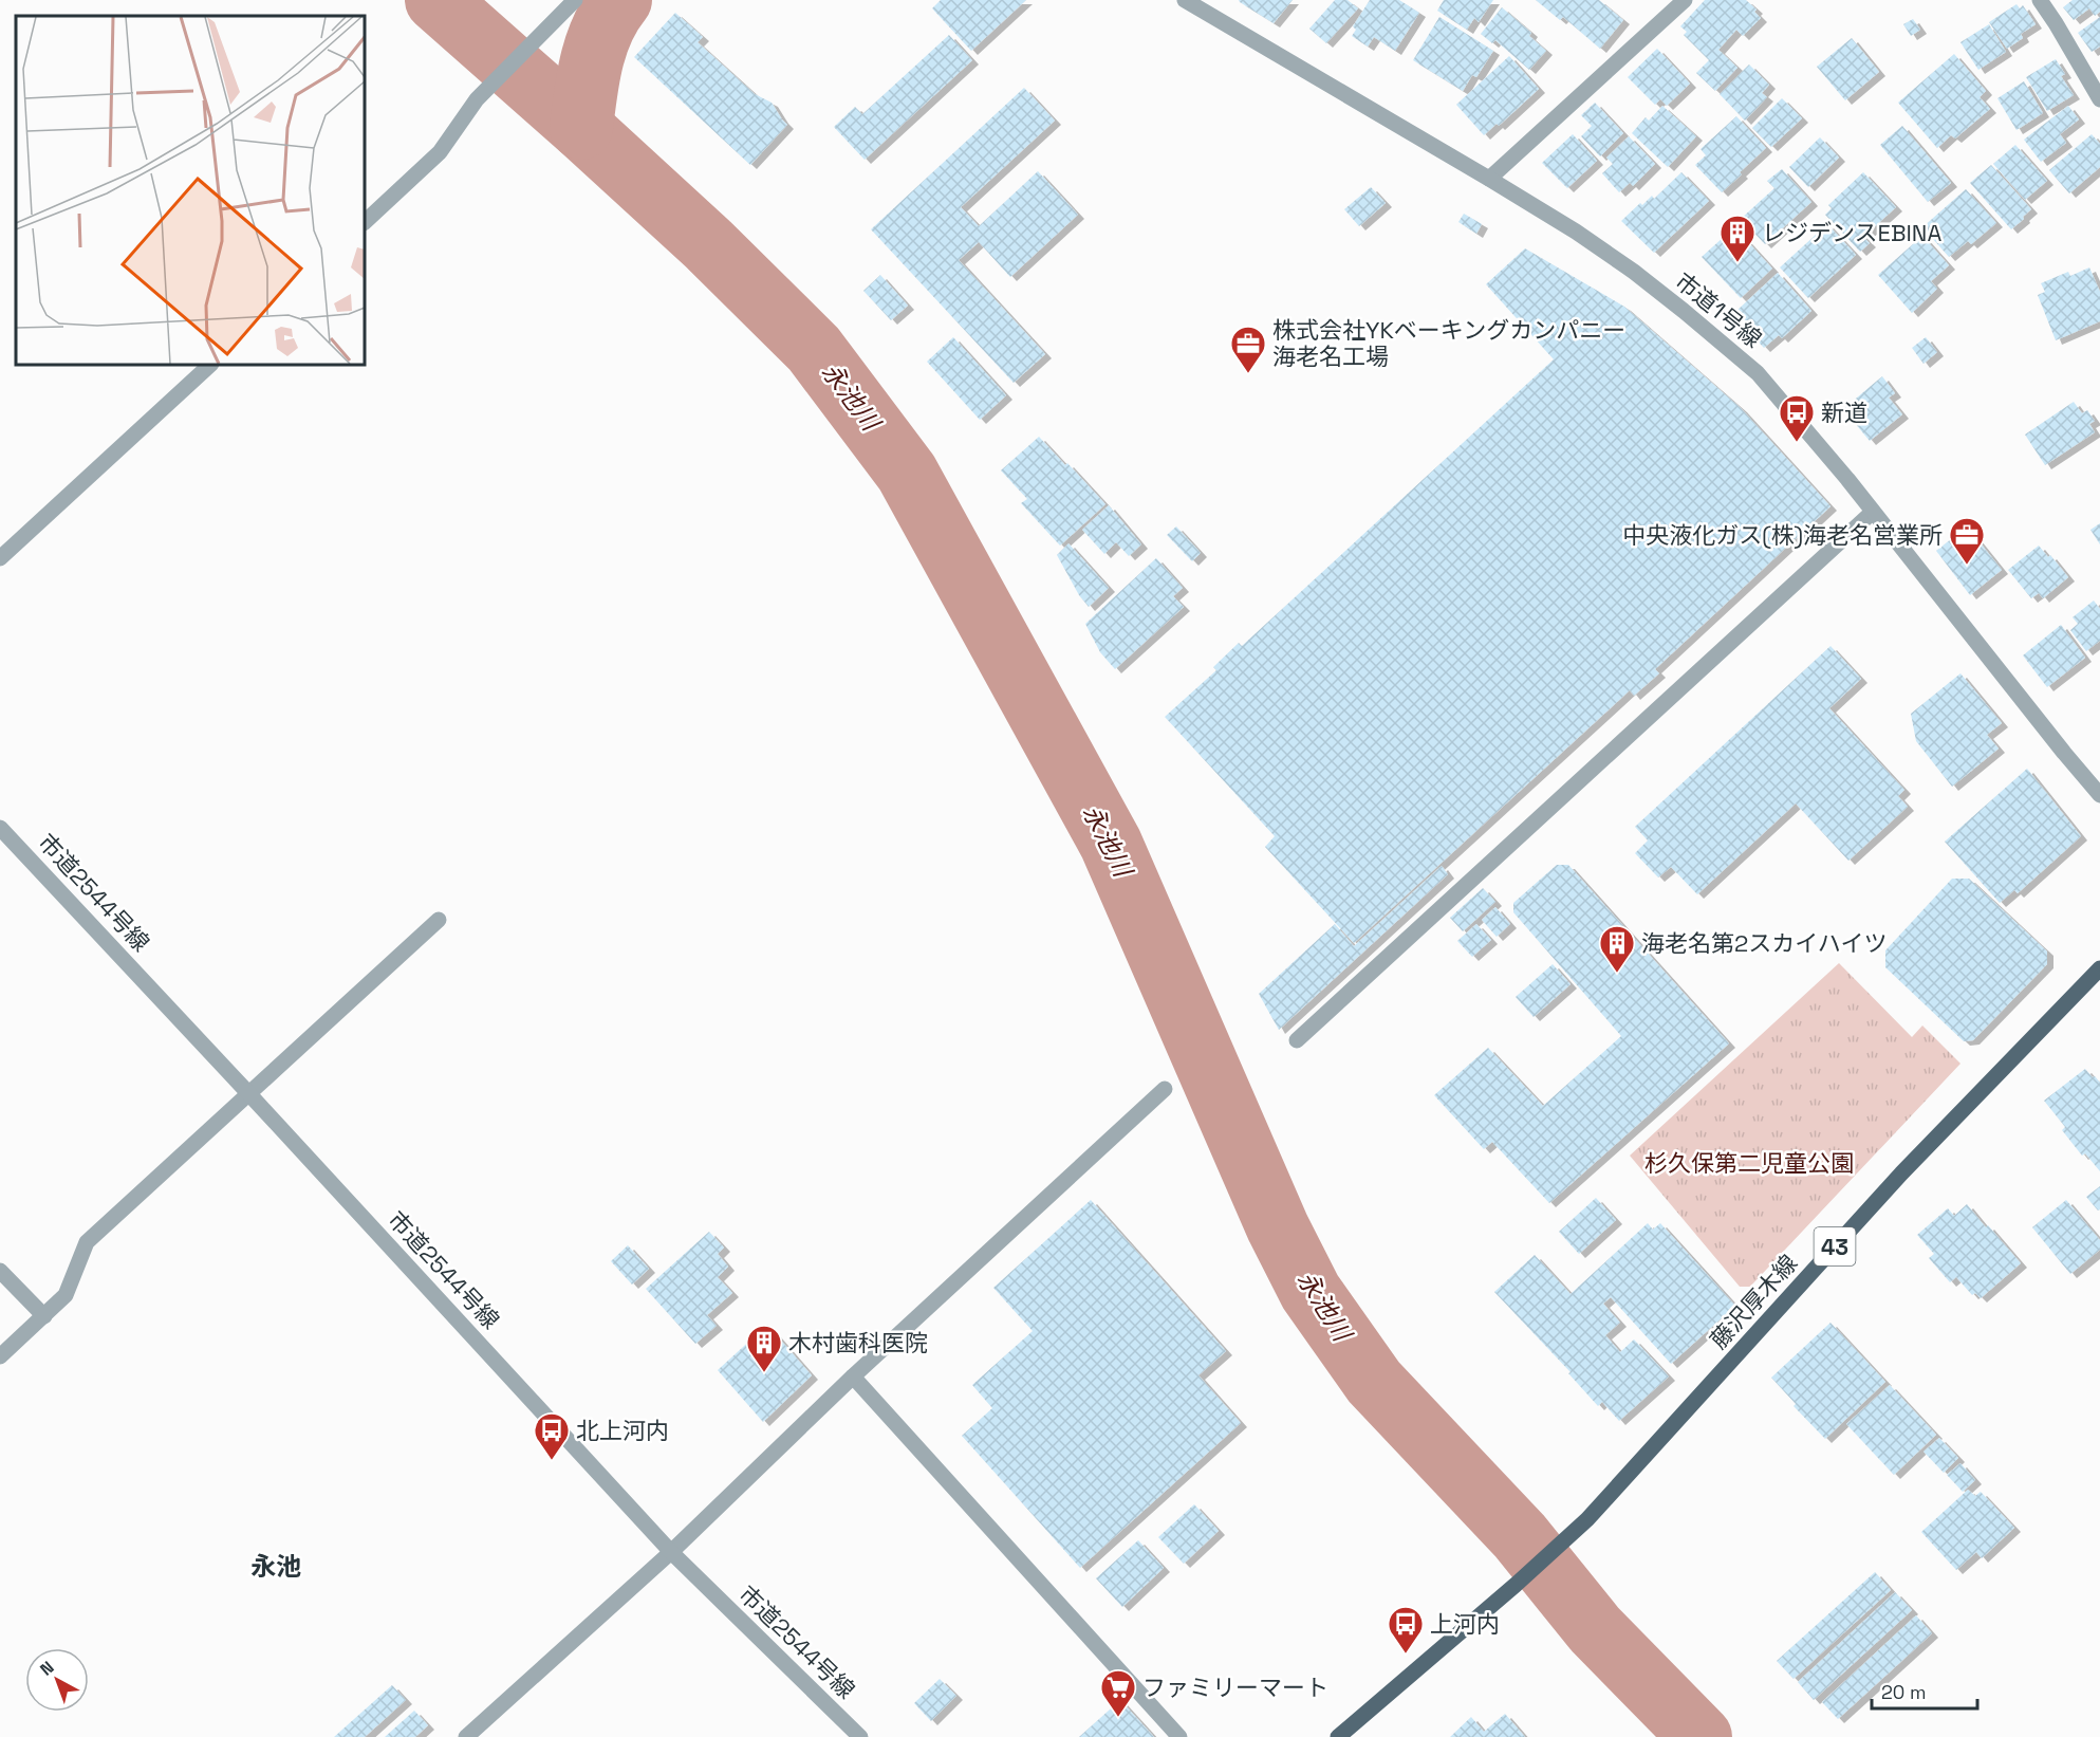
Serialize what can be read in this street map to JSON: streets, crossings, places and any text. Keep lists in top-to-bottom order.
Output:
{
  "streets": {
    "main road": ["43", "藤沢厚木線"],
    "street": ["市道1号線", "市道2544号線"]
  },
  "districts": ["永池"],
  "water": ["永池川"],
  "parks": ["杉久保第二児童公園"],
  "places": {
    "building": ["レジデンスEBINA", "海老名第2スカイハイツ", "木村歯科医院"],
    "office": ["株式会社YKベーキングカンパニー 海老名工場", "中央液化ガス(株)海老名営業所"],
    "bus stop": ["新道", "北上河内", "上河内"],
    "supermarket": ["ファミリーマート"]
  },
  "scale_bar": "20 m",
  "north": "top left"
}
